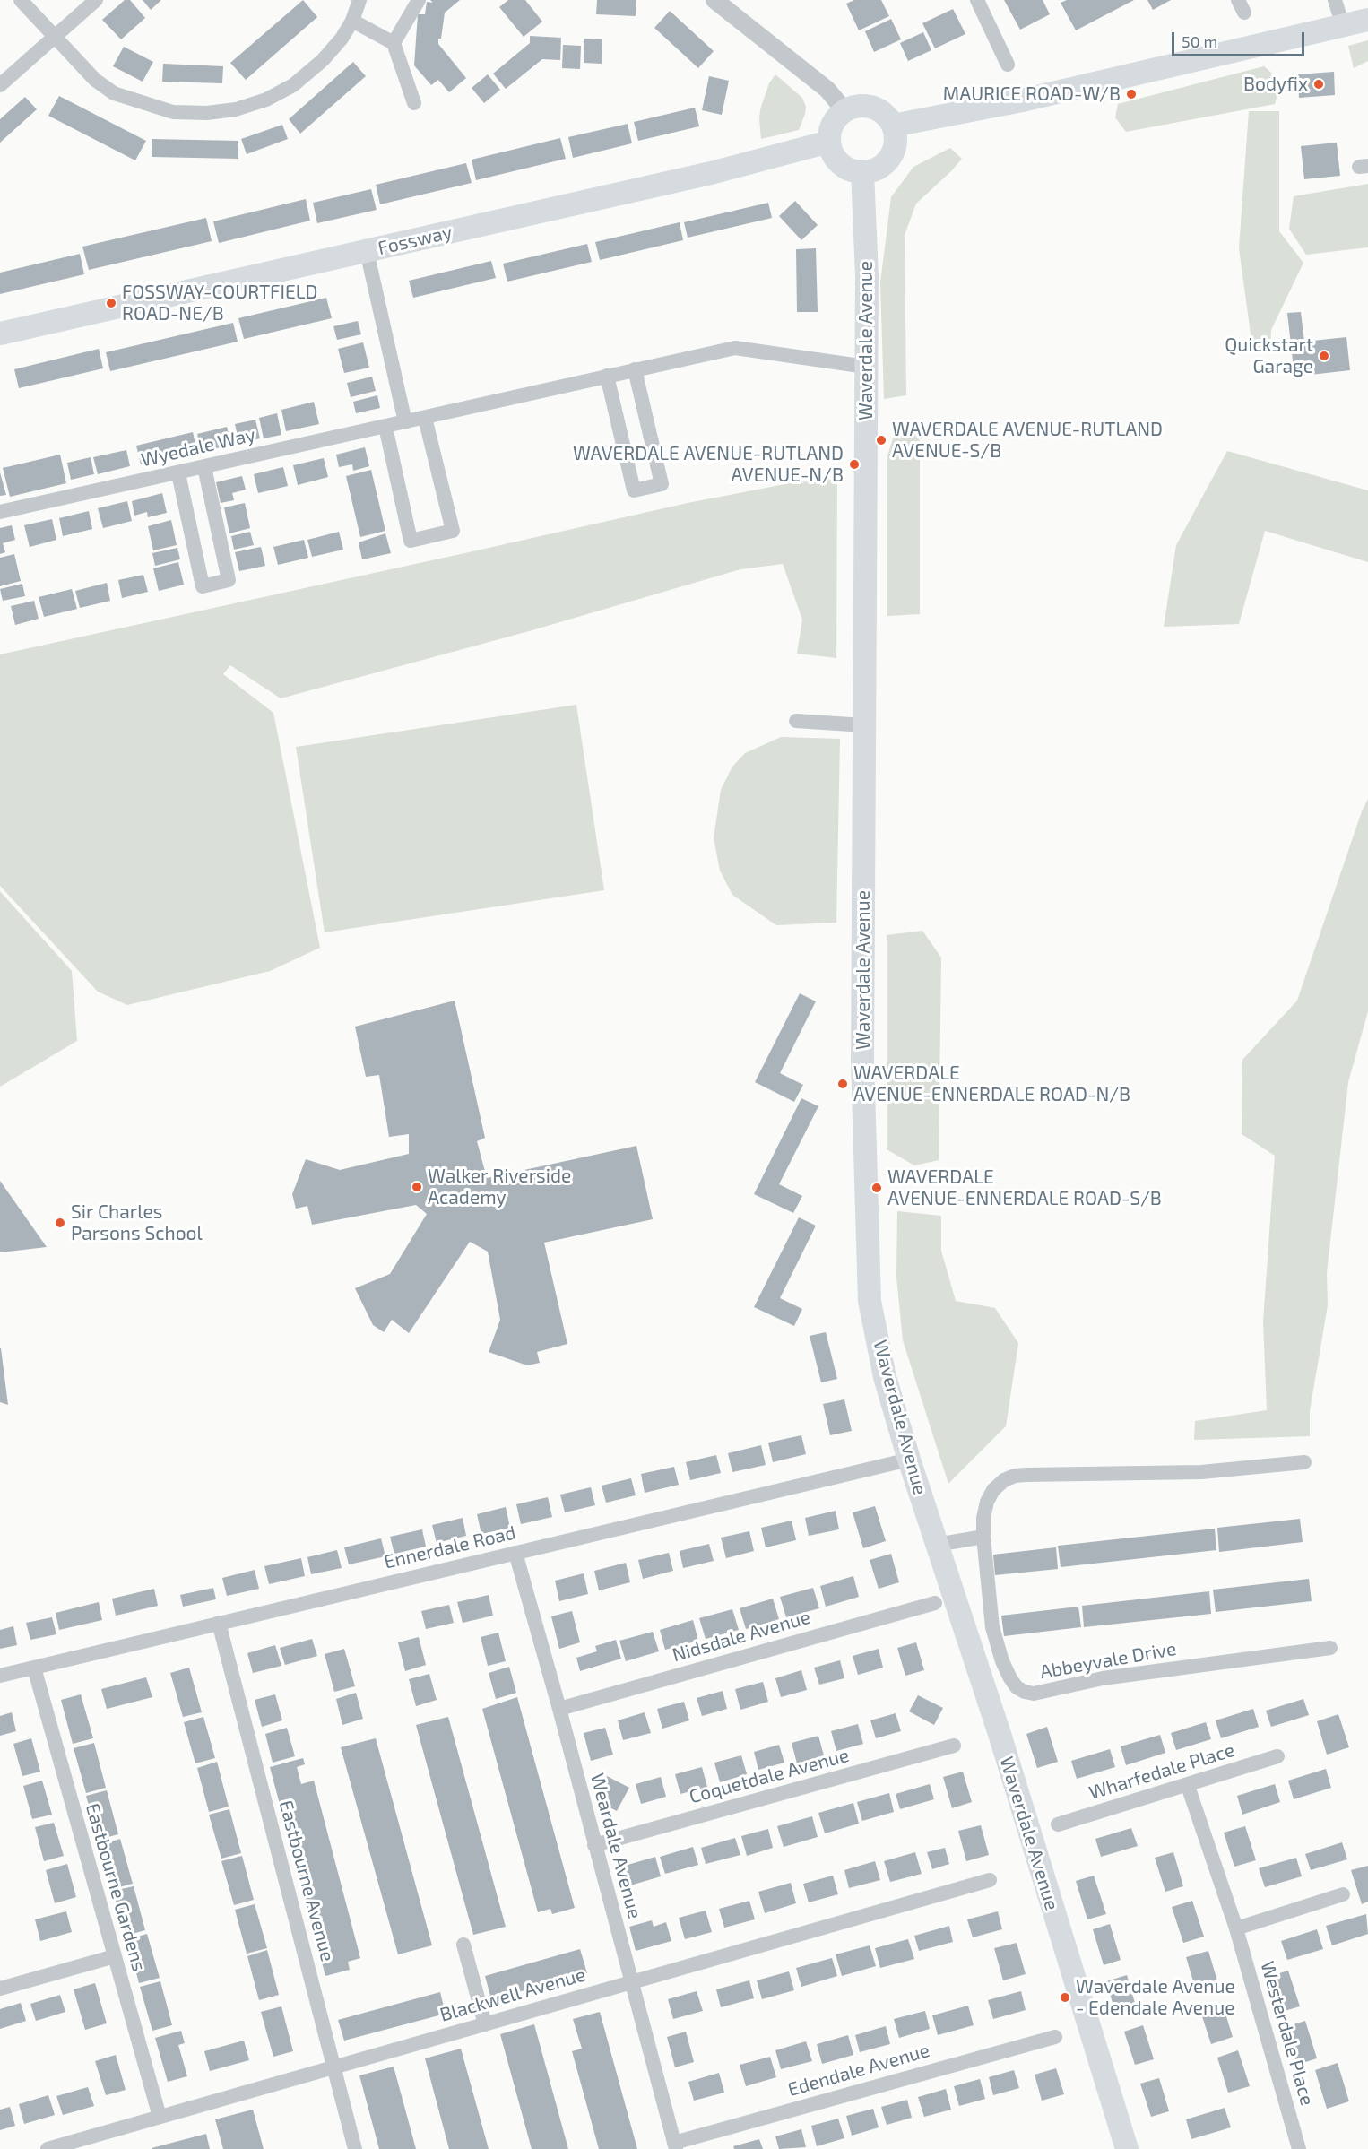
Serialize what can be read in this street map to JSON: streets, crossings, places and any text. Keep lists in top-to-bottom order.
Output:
{
  "streets": {
    "main road": ["Fossway", "Waverdale Avenue"],
    "street": [
      "Wyedale Way",
      "Ennerdale Road",
      "Nidsdale Avenue",
      "Abbeyvale Drive",
      "Wharfedale Place",
      "Coquetdale Avenue",
      "Weardale Avenue",
      "Eastbourne Avenue",
      "Eastbourne Gardens",
      "Blackwell Avenue",
      "Westerdale Place",
      "Edendale Avenue"
    ]
  },
  "crossings": [
    ["Fossway", "Waverdale Avenue"],
    ["Waverdale Avenue", "Wyedale Way"],
    ["Waverdale Avenue", "Ennerdale Road"],
    ["Ennerdale Road", "Weardale Avenue"],
    ["Ennerdale Road", "Eastbourne Avenue"],
    ["Ennerdale Road", "Eastbourne Gardens"],
    ["Nidsdale Avenue", "Weardale Avenue"],
    ["Wharfedale Place", "Westerdale Place"],
    ["Coquetdale Avenue", "Weardale Avenue"],
    ["Weardale Avenue", "Blackwell Avenue"],
    ["Weardale Avenue", "Edendale Avenue"],
    ["Eastbourne Avenue", "Blackwell Avenue"],
    ["Eastbourne Gardens", "Blackwell Avenue"]
  ],
  "places": [
    "Bodyfix",
    "MAURICE ROAD-W/B",
    "FOSSWAY-COURTFIELD ROAD-NE/B",
    "Quickstart Garage",
    "WAVERDALE AVENUE-RUTLAND AVENUE-S/B",
    "WAVERDALE AVENUE-RUTLAND AVENUE-N/B",
    "WAVERDALE AVENUE-ENNERDALE ROAD-N/B",
    "Walker Riverside Academy",
    "WAVERDALE AVENUE-ENNERDALE ROAD-S/B",
    "Sir Charles Parsons School",
    "Waverdale Avenue - Edendale Avenue"
  ],
  "scale_bar": "50 m"
}
